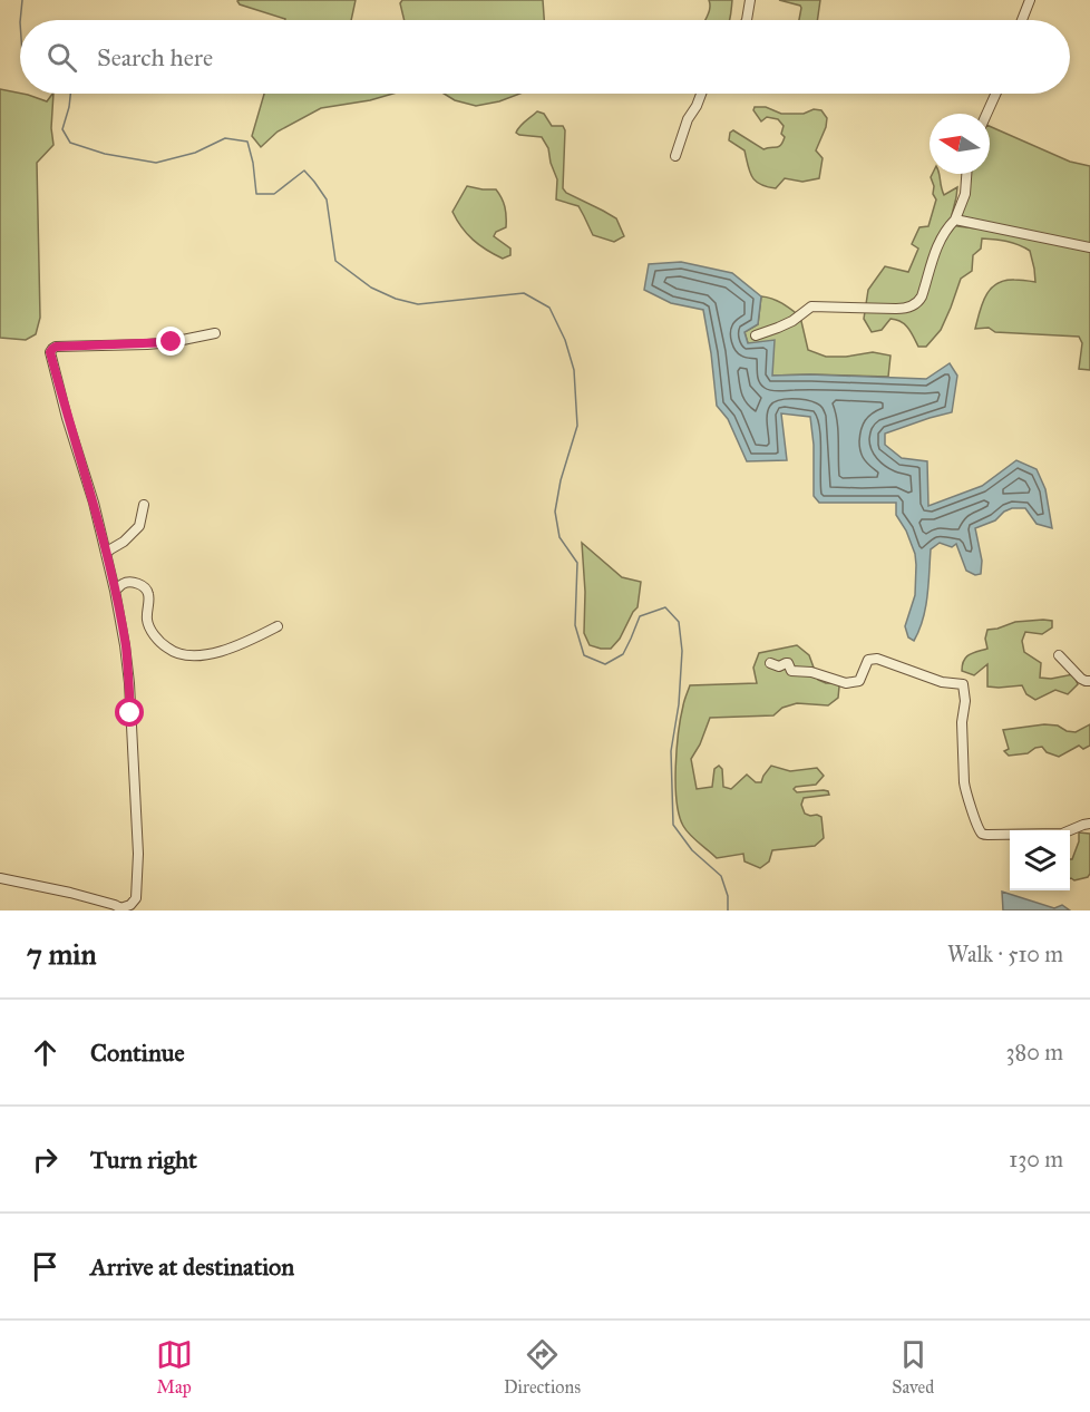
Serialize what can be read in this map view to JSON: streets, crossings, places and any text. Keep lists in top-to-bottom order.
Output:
{
  "north": "left",
  "page": {
    "search": "Search here",
    "heading": ["7 min", "Walk · 510 m"],
    "list": [
      ["Continue", "380 m"],
      ["Turn right", "130 m"],
      "Arrive at destination"
    ],
    "nav": ["Map", "Directions", "Saved"]
  }
}
